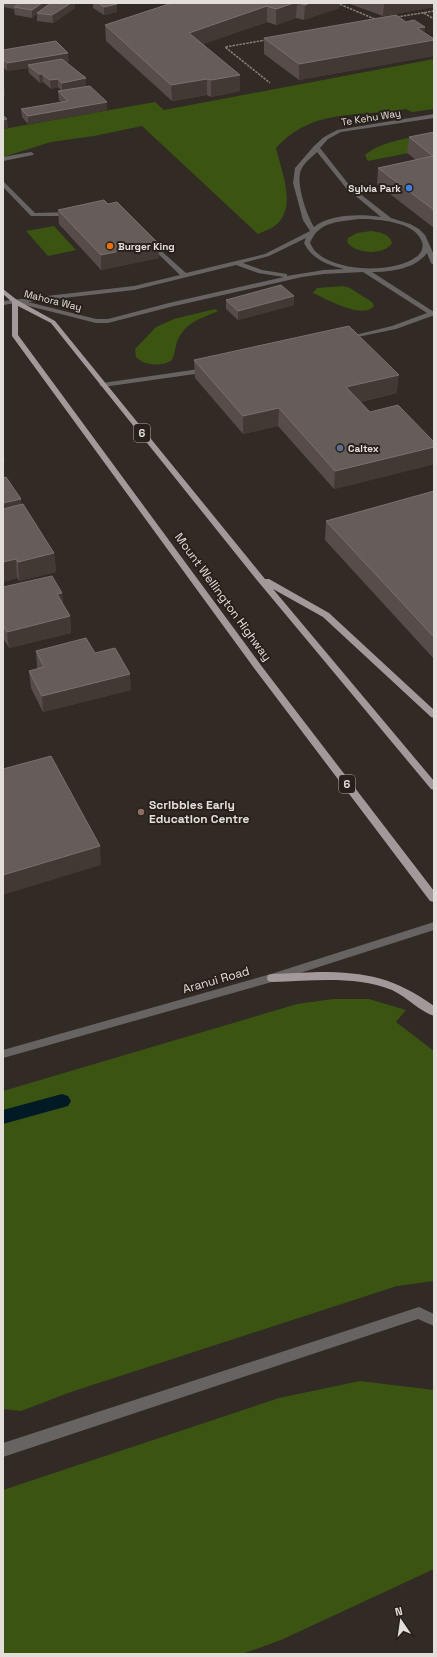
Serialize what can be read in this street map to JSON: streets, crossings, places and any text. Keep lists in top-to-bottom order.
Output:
{
  "streets": {
    "main road": ["6", "Mount Wellington Highway"],
    "street": ["Te Kehu Way", "Mahora Way", "Aranui Road"]
  },
  "crossings": [
    ["Te Kehu Way", "Mahora Way"],
    ["Mahora Way", "6"],
    ["Mahora Way", "Mount Wellington Highway"],
    ["6", "Mount Wellington Highway"]
  ],
  "places": [
    "Sylvia Park",
    "Burger King",
    "Caltex",
    "Scribbles Early Education Centre"
  ],
  "north": "top"
}
